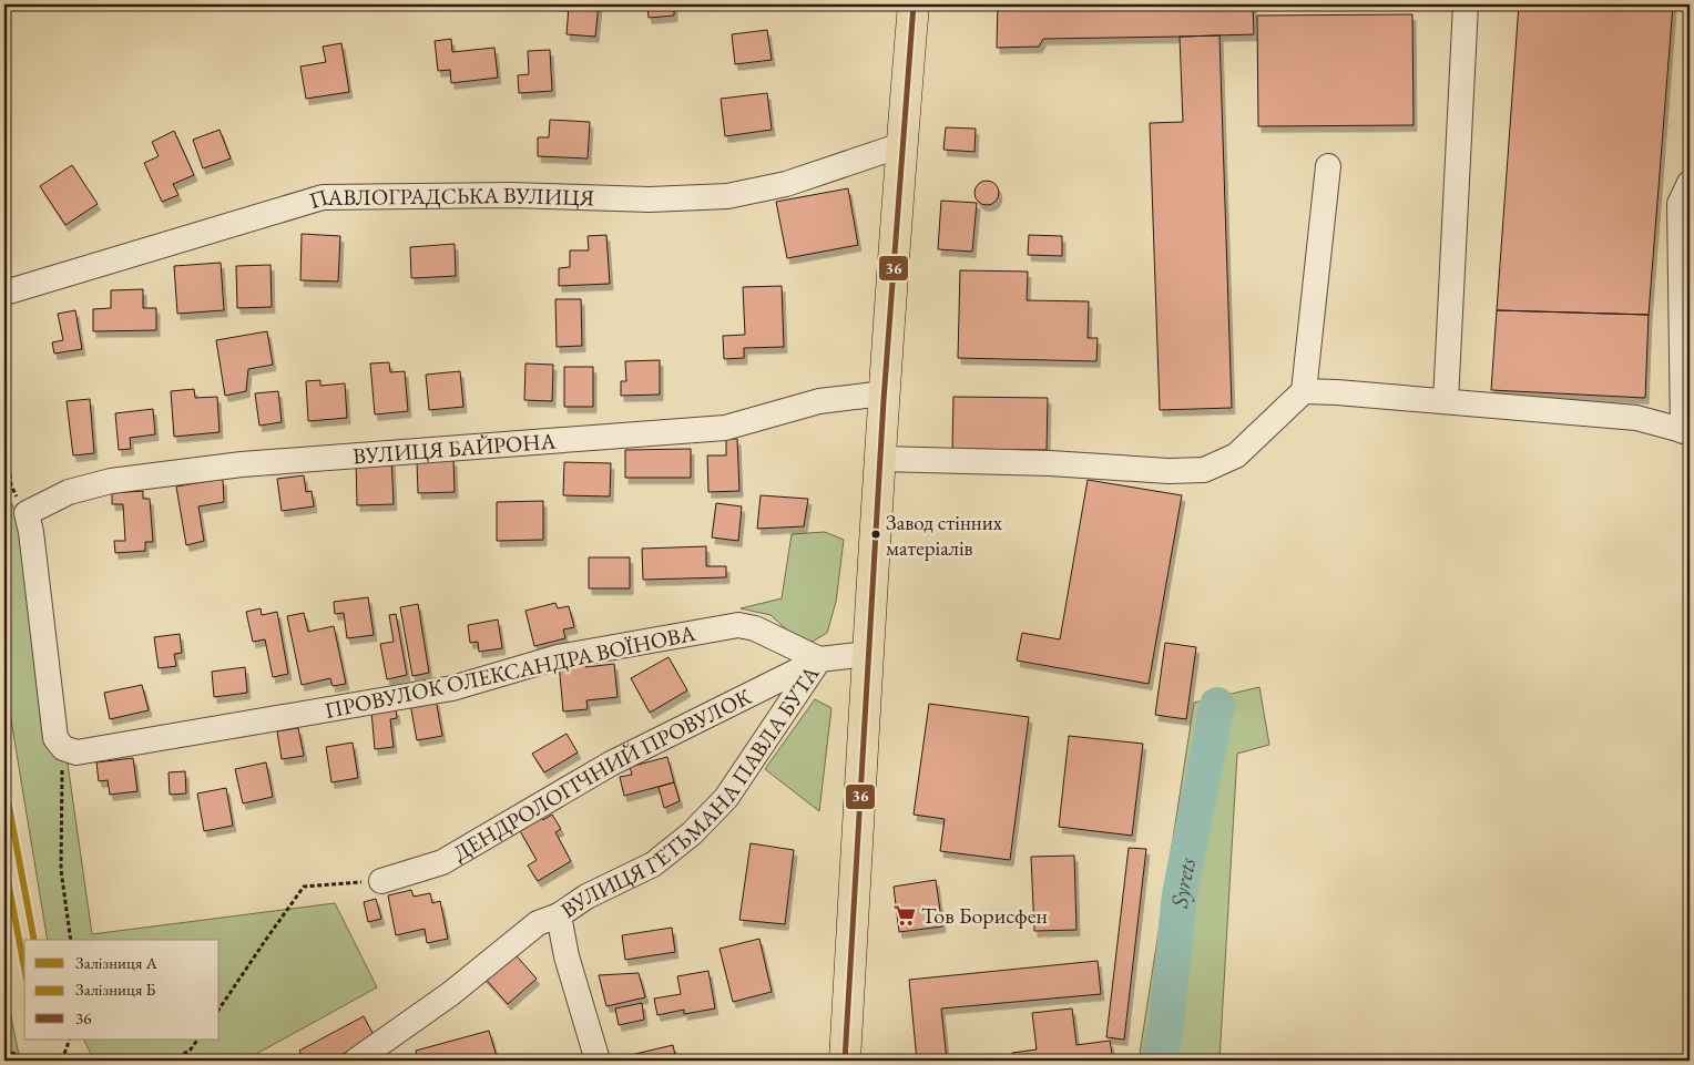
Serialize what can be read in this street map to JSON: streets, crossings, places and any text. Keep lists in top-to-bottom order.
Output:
{
  "streets": {
    "street": [
      "ПАВЛОГРАДСЬКА ВУЛИЦЯ",
      "ВУЛИЦЯ БАЙРОНА",
      "ПРОВУЛОК ОЛЕКСАНДРА ВОЇНОВА",
      "ДЕНДРОЛОГІЧНИЙ ПРОВУЛОК",
      "ВУЛИЦЯ ГЕТЬМАНА ПАВЛА БУТА"
    ]
  },
  "crossings": [
    ["ПРОВУЛОК ОЛЕКСАНДРА ВОЇНОВА", "ДЕНДРОЛОГІЧНИЙ ПРОВУЛОК"],
    ["ПРОВУЛОК ОЛЕКСАНДРА ВОЇНОВА", "ВУЛИЦЯ ГЕТЬМАНА ПАВЛА БУТА"],
    ["ДЕНДРОЛОГІЧНИЙ ПРОВУЛОК", "ВУЛИЦЯ ГЕТЬМАНА ПАВЛА БУТА"]
  ],
  "water": ["Syrets"],
  "places": {
    "other": ["Завод стінних матеріалів"],
    "supermarket": ["Тов Борисфен"]
  },
  "lines": ["transit line 36", "rail line A", "rail line Б"],
  "legend": ["Залізниця A", "Залізниця Б", "36"]
}
